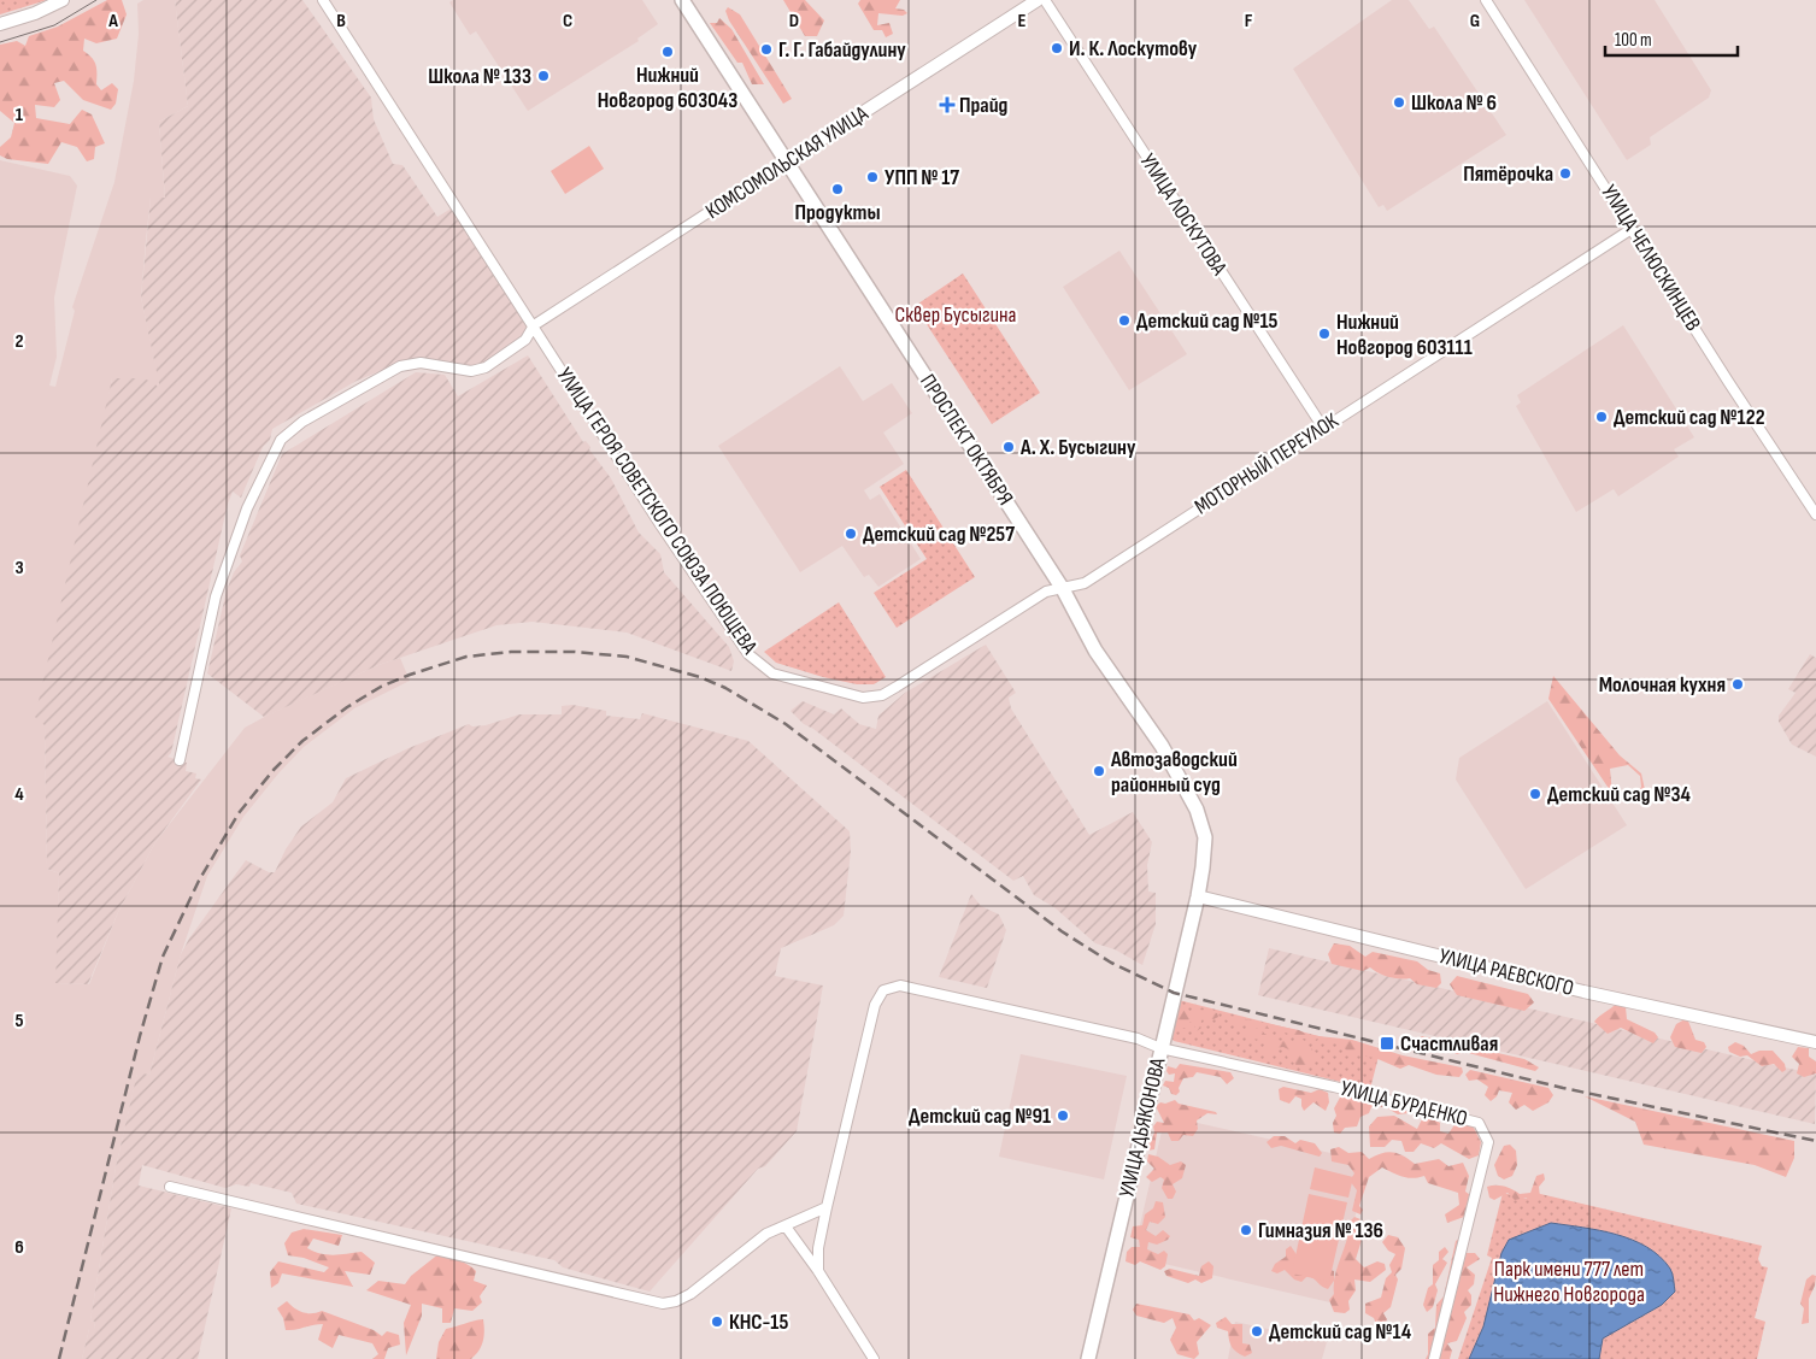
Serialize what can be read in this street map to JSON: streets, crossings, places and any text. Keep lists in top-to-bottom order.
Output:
{
  "streets": {
    "main road": ["ПРОСПЕКТ ОКТЯБРЯ", "УЛИЦА ДЬЯКОНОВА"],
    "street": [
      "КОМСОМОЛЬСКАЯ УЛИЦА",
      "УЛИЦА ЛОСКУТОВА",
      "УЛИЦА ЧЕЛЮСКИНЦЕВ",
      "МОТОРНЫЙ ПЕРЕУЛОК",
      "УЛИЦА ГЕРОЯ СОВЕТСКОГО СОЮЗА ПОЮЩЕВА",
      "УЛИЦА РАЕВСКОГО",
      "УЛИЦА БУРДЕНКО"
    ]
  },
  "crossings": [
    ["КОМСОМОЛЬСКАЯ УЛИЦА", "ПРОСПЕКТ ОКТЯБРЯ"],
    ["КОМСОМОЛЬСКАЯ УЛИЦА", "УЛИЦА ГЕРОЯ СОВЕТСКОГО СОЮЗА ПОЮЩЕВА"],
    ["УЛИЦА ЛОСКУТОВА", "МОТОРНЫЙ ПЕРЕУЛОК"],
    ["УЛИЦА ЧЕЛЮСКИНЦЕВ", "МОТОРНЫЙ ПЕРЕУЛОК"],
    ["ПРОСПЕКТ ОКТЯБРЯ", "МОТОРНЫЙ ПЕРЕУЛОК"],
    ["ПРОСПЕКТ ОКТЯБРЯ", "УЛИЦА РАЕВСКОГО"],
    ["ПРОСПЕКТ ОКТЯБРЯ", "УЛИЦА ДЬЯКОНОВА"],
    ["МОТОРНЫЙ ПЕРЕУЛОК", "УЛИЦА ГЕРОЯ СОВЕТСКОГО СОЮЗА ПОЮЩЕВА"],
    ["УЛИЦА РАЕВСКОГО", "УЛИЦА ДЬЯКОНОВА"],
    ["УЛИЦА БУРДЕНКО", "УЛИЦА ДЬЯКОНОВА"]
  ],
  "parks": ["Сквер Бусыгина", "Парк имени 777 лет Нижнего Новгорода"],
  "places": {
    "other": [
      "И. К. Лоскутову",
      "Г. Г. Габайдулину",
      "Нижний Новгород 603043",
      "Школа № 133",
      "Школа № 6",
      "Пятёрочка",
      "УПП № 17",
      "Продукты",
      "Детский сад №15",
      "Нижний Новгород 603111",
      "Детский сад №122",
      "А. Х. Бусыгину",
      "Детский сад №257",
      "Молочная кухня",
      "Автозаводский районный суд",
      "Детский сад №34",
      "Детский сад №91",
      "Гимназия № 136",
      "КНС-15",
      "Детский сад №14"
    ],
    "health": ["Прайд"],
    "transit": ["Счастливая"]
  },
  "scale_bar": "100 m",
  "grid": {
    "columns": [
      "A",
      "B",
      "C",
      "D",
      "E",
      "F",
      "G"
    ],
    "rows": [
      "1",
      "2",
      "3",
      "4",
      "5",
      "6"
    ]
  }
}
